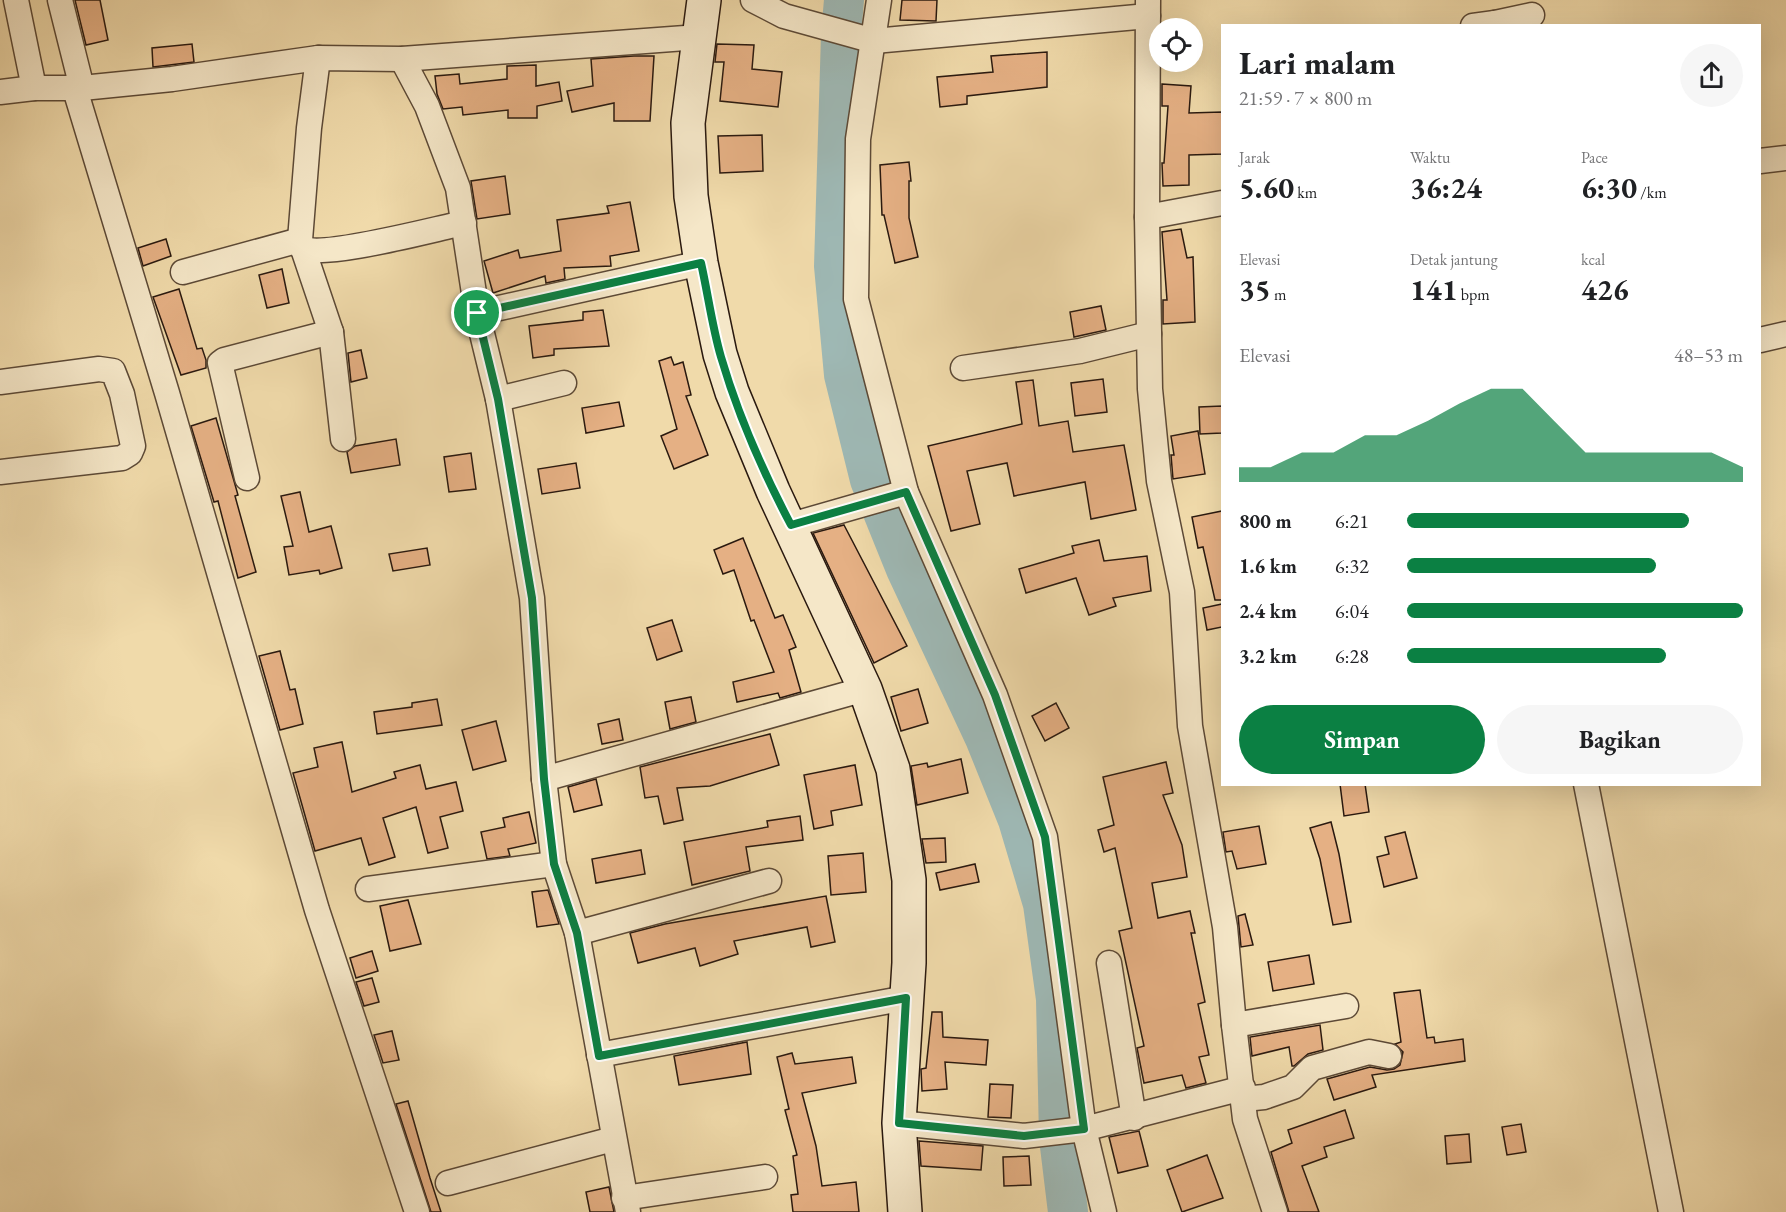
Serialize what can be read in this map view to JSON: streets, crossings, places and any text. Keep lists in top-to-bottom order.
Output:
{
  "page": {
    "heading": ["Lari malam", "21:59 · 7 × 800 m"],
    "stats": [
      ["Jarak", "5.60 km"],
      ["Waktu", "36:24"],
      ["Pace", "6:30 /km"],
      ["Elevasi", "35 m"],
      ["Detak jantung", "141 bpm"],
      ["kcal", "426"]
    ],
    "chart": ["Elevasi", "48–53 m"],
    "list": [
      {
        "name": "800 m",
        "note": "6:21"
      },
      {
        "name": "1.6 km",
        "note": "6:32"
      },
      {
        "name": "2.4 km",
        "note": "6:04"
      },
      {
        "name": "3.2 km",
        "note": "6:28"
      }
    ],
    "buttons": ["Simpan", "Bagikan"]
  }
}
